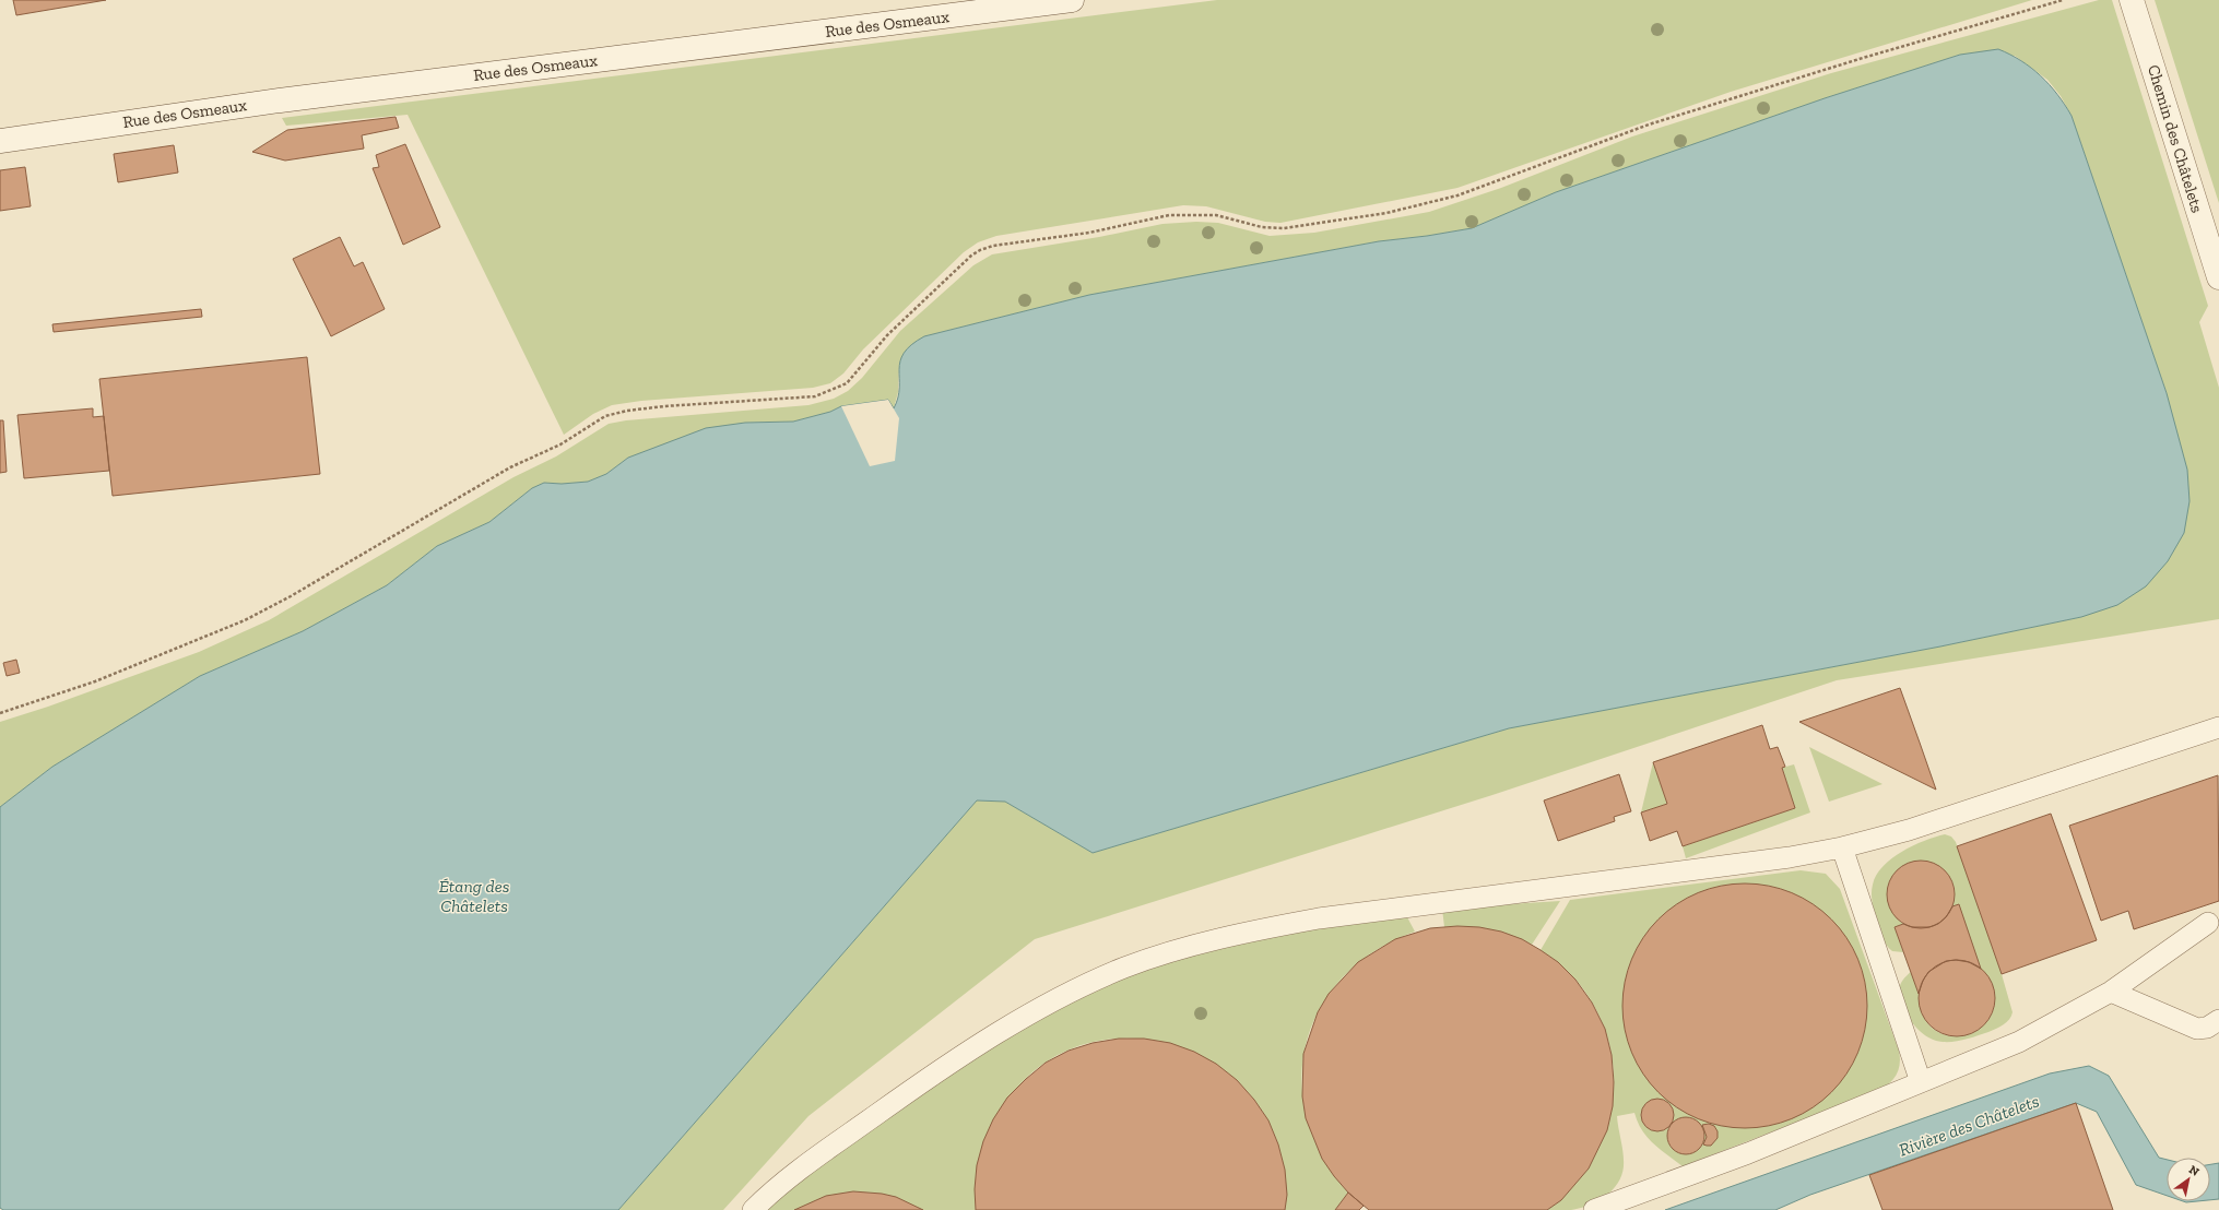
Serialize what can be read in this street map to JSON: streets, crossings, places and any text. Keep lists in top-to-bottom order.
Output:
{
  "streets": {
    "main road": ["Rue des Osmeaux", "Chemin des Châtelets"]
  },
  "water": ["Étang des Châtelets", "Rivière des Châtelets"],
  "north": "top right"
}
